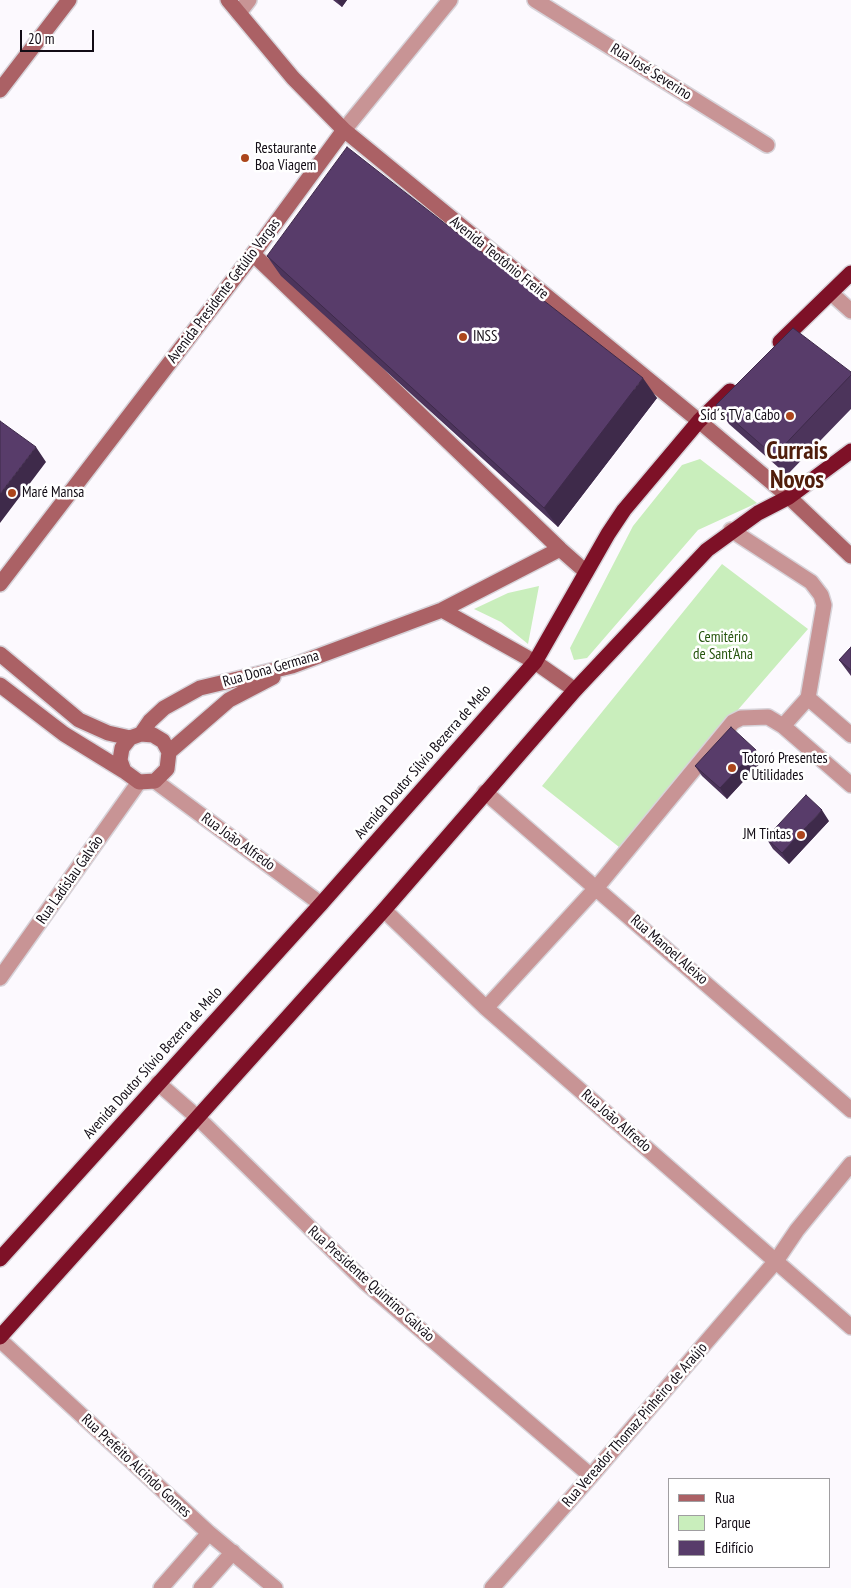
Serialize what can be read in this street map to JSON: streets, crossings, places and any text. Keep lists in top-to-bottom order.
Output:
{
  "streets": {
    "highway": ["Avenida Doutor Sílvio Bezerra de Melo"],
    "main road": ["Avenida Teotônio Freire", "Avenida Presidente Getúlio Vargas", "Rua Dona Germana"],
    "street": [
      "Rua José Severino",
      "Rua João Alfredo",
      "Rua Ladislau Galvão",
      "Rua Manoel Aleixo",
      "Rua Presidente Quintino Galvão",
      "Rua Vereador Thomaz Pinheiro de Araújo",
      "Rua Prefeito Alcindo Gomes"
    ]
  },
  "crossings": [
    ["Avenida Teotônio Freire", "Avenida Presidente Getúlio Vargas"],
    ["Avenida Teotônio Freire", "Avenida Doutor Sílvio Bezerra de Melo"],
    ["Rua Dona Germana", "Rua João Alfredo"],
    ["Rua Dona Germana", "Rua Ladislau Galvão"],
    ["Avenida Doutor Sílvio Bezerra de Melo", "Rua João Alfredo"],
    ["Avenida Doutor Sílvio Bezerra de Melo", "Rua Presidente Quintino Galvão"],
    ["Rua João Alfredo", "Rua Ladislau Galvão"],
    ["Rua João Alfredo", "Rua Vereador Thomaz Pinheiro de Araújo"],
    ["Rua Presidente Quintino Galvão", "Rua Vereador Thomaz Pinheiro de Araújo"]
  ],
  "districts": ["Currais Novos"],
  "parks": ["Cemitério de Sant'Ana"],
  "places": [
    "Restaurante Boa Viagem",
    "INSS",
    "Sid´s TV a Cabo",
    "Maré Mansa",
    "Totoró Presentes e Utilidades",
    "JM Tintas"
  ],
  "legend": ["Rua", "Parque", "Edifício"],
  "scale_bar": "20 m"
}
